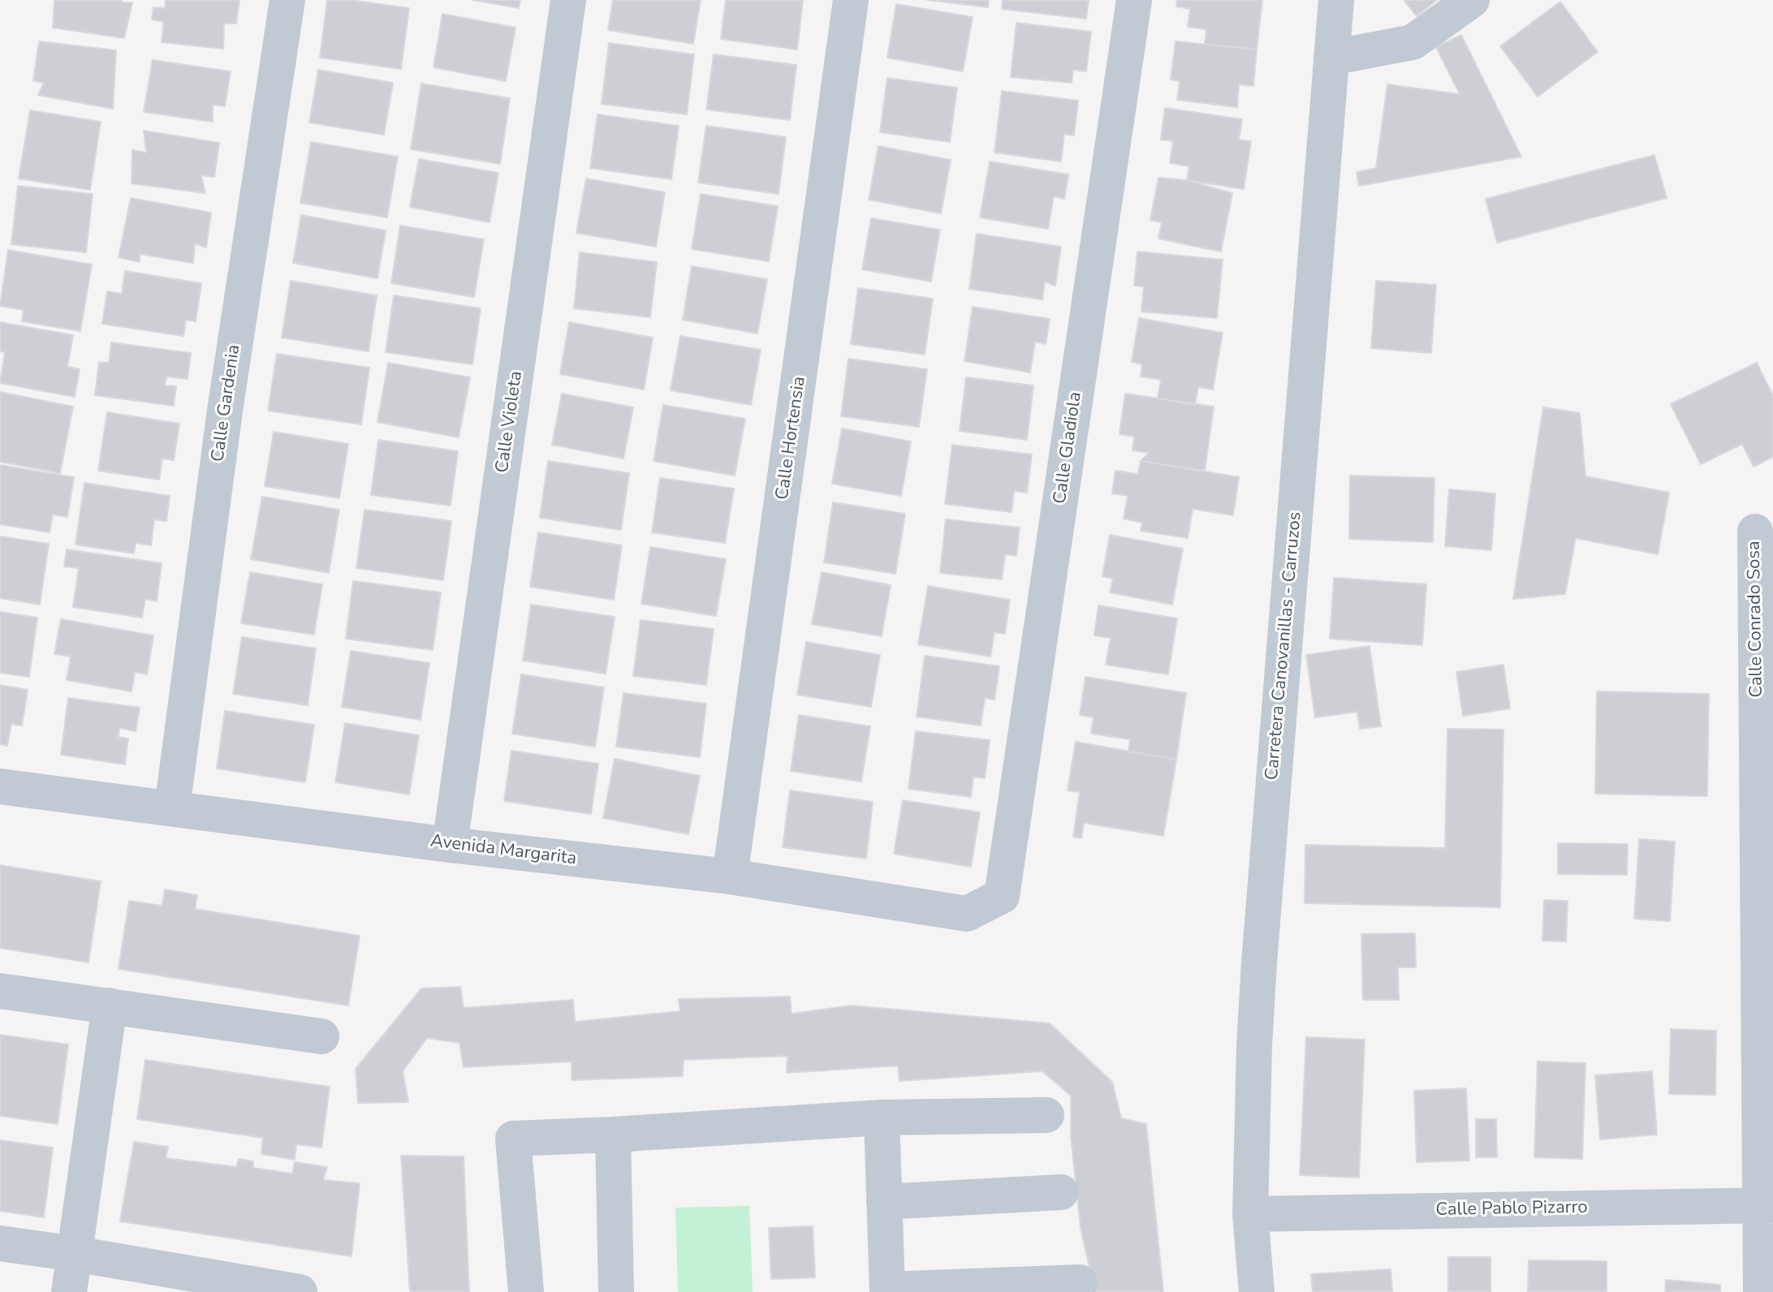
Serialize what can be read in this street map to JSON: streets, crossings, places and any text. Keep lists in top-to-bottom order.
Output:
{
  "streets": {
    "street": [
      "Calle Gardenia",
      "Calle Violeta",
      "Calle Hortensia",
      "Calle Gladiola",
      "Calle Conrado Sosa",
      "Carretera Canovanillas - Carruzos",
      "Avenida Margarita",
      "Calle Pablo Pizarro"
    ]
  },
  "crossings": [
    ["Calle Gardenia", "Avenida Margarita"],
    ["Calle Violeta", "Avenida Margarita"],
    ["Calle Hortensia", "Avenida Margarita"],
    ["Calle Gladiola", "Avenida Margarita"],
    ["Calle Conrado Sosa", "Calle Pablo Pizarro"],
    ["Carretera Canovanillas - Carruzos", "Calle Pablo Pizarro"]
  ]
}
